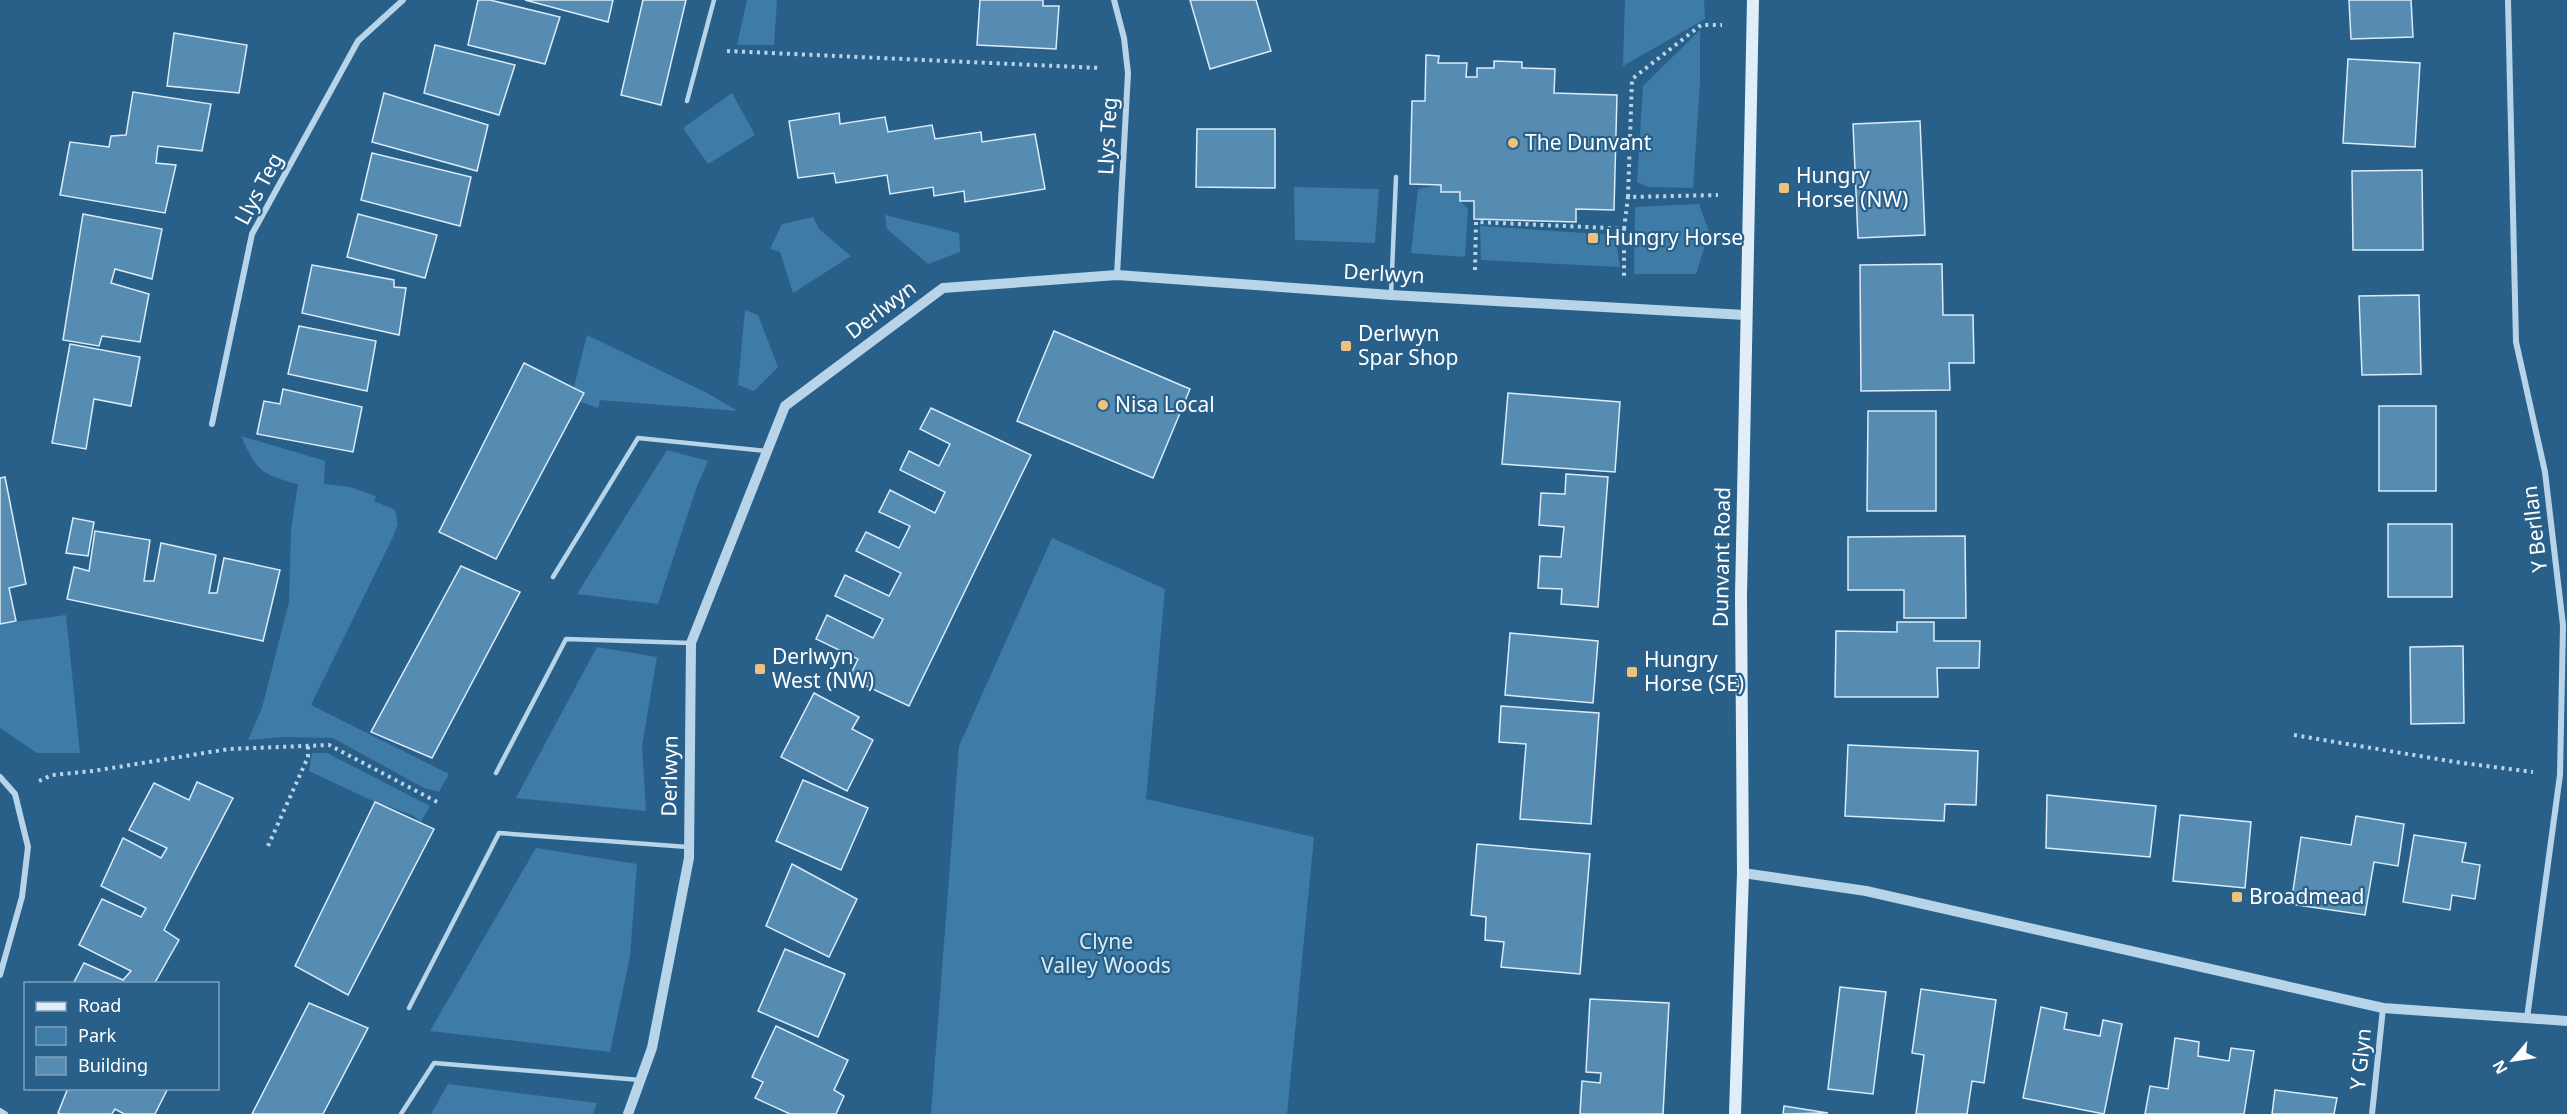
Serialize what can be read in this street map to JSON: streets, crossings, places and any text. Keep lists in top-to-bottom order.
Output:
{
  "streets": {
    "main road": ["Dunvant Road"],
    "street": [
      "Llys Teg",
      "Derlwyn",
      "Y Berllan",
      "Y Glyn"
    ]
  },
  "crossings": [
    ["Llys Teg", "Derlwyn"],
    ["Derlwyn", "Dunvant Road"]
  ],
  "parks": ["Clyne Valley Woods"],
  "places": {
    "other": ["The Dunvant", "Nisa Local"],
    "transit": [
      "Hungry Horse (NW)",
      "Hungry Horse",
      "Derlwyn Spar Shop",
      "Derlwyn West (NW)",
      "Hungry Horse (SE)",
      "Broadmead"
    ]
  },
  "legend": ["Road", "Park", "Building"],
  "north": "bottom left"
}
